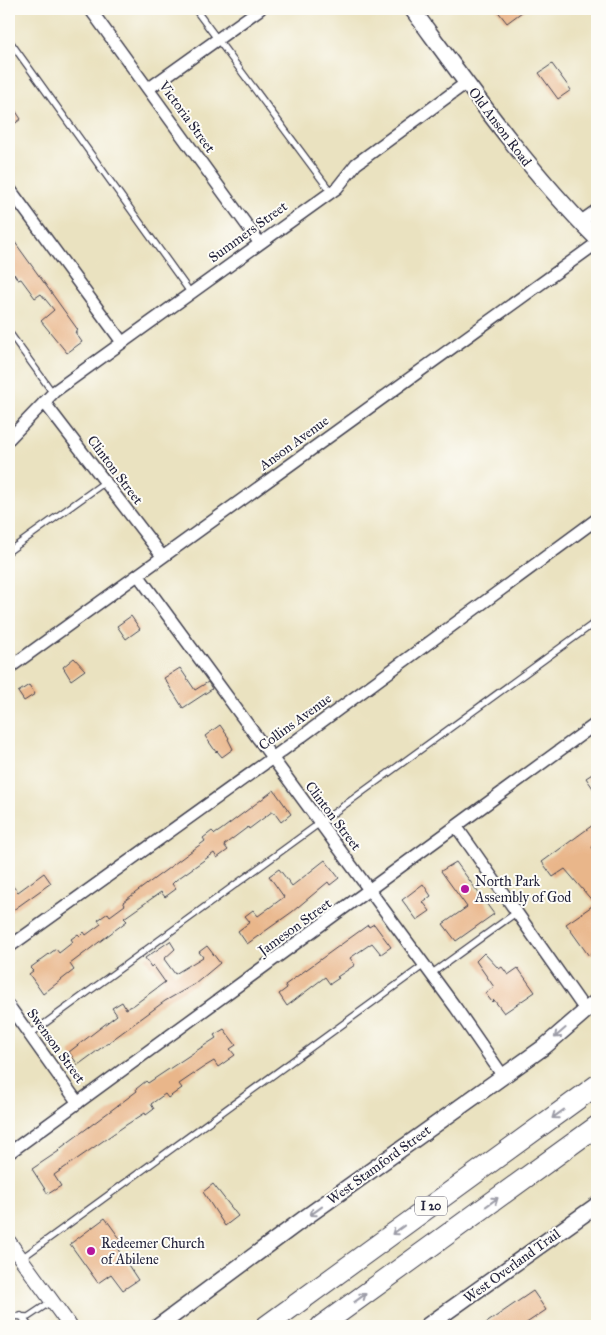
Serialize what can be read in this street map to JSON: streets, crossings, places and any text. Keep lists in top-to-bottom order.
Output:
{
  "streets": {
    "highway": ["I 20"],
    "main road": ["Old Anson Road", "West Stamford Street", "West Overland Trail"],
    "street": [
      "Victoria Street",
      "Summers Street",
      "Anson Avenue",
      "Clinton Street",
      "Collins Avenue",
      "Jameson Street",
      "Swenson Street"
    ]
  },
  "crossings": [
    ["Victoria Street", "Summers Street"],
    ["Old Anson Road", "Summers Street"],
    ["Summers Street", "Clinton Street"],
    ["Anson Avenue", "Clinton Street"],
    ["Clinton Street", "Collins Avenue"],
    ["Clinton Street", "Jameson Street"],
    ["Clinton Street", "West Stamford Street"],
    ["Jameson Street", "Swenson Street"]
  ],
  "one_way": ["West Stamford Street"],
  "places": ["North Park Assembly of God", "Redeemer Church of Abilene"]
}
